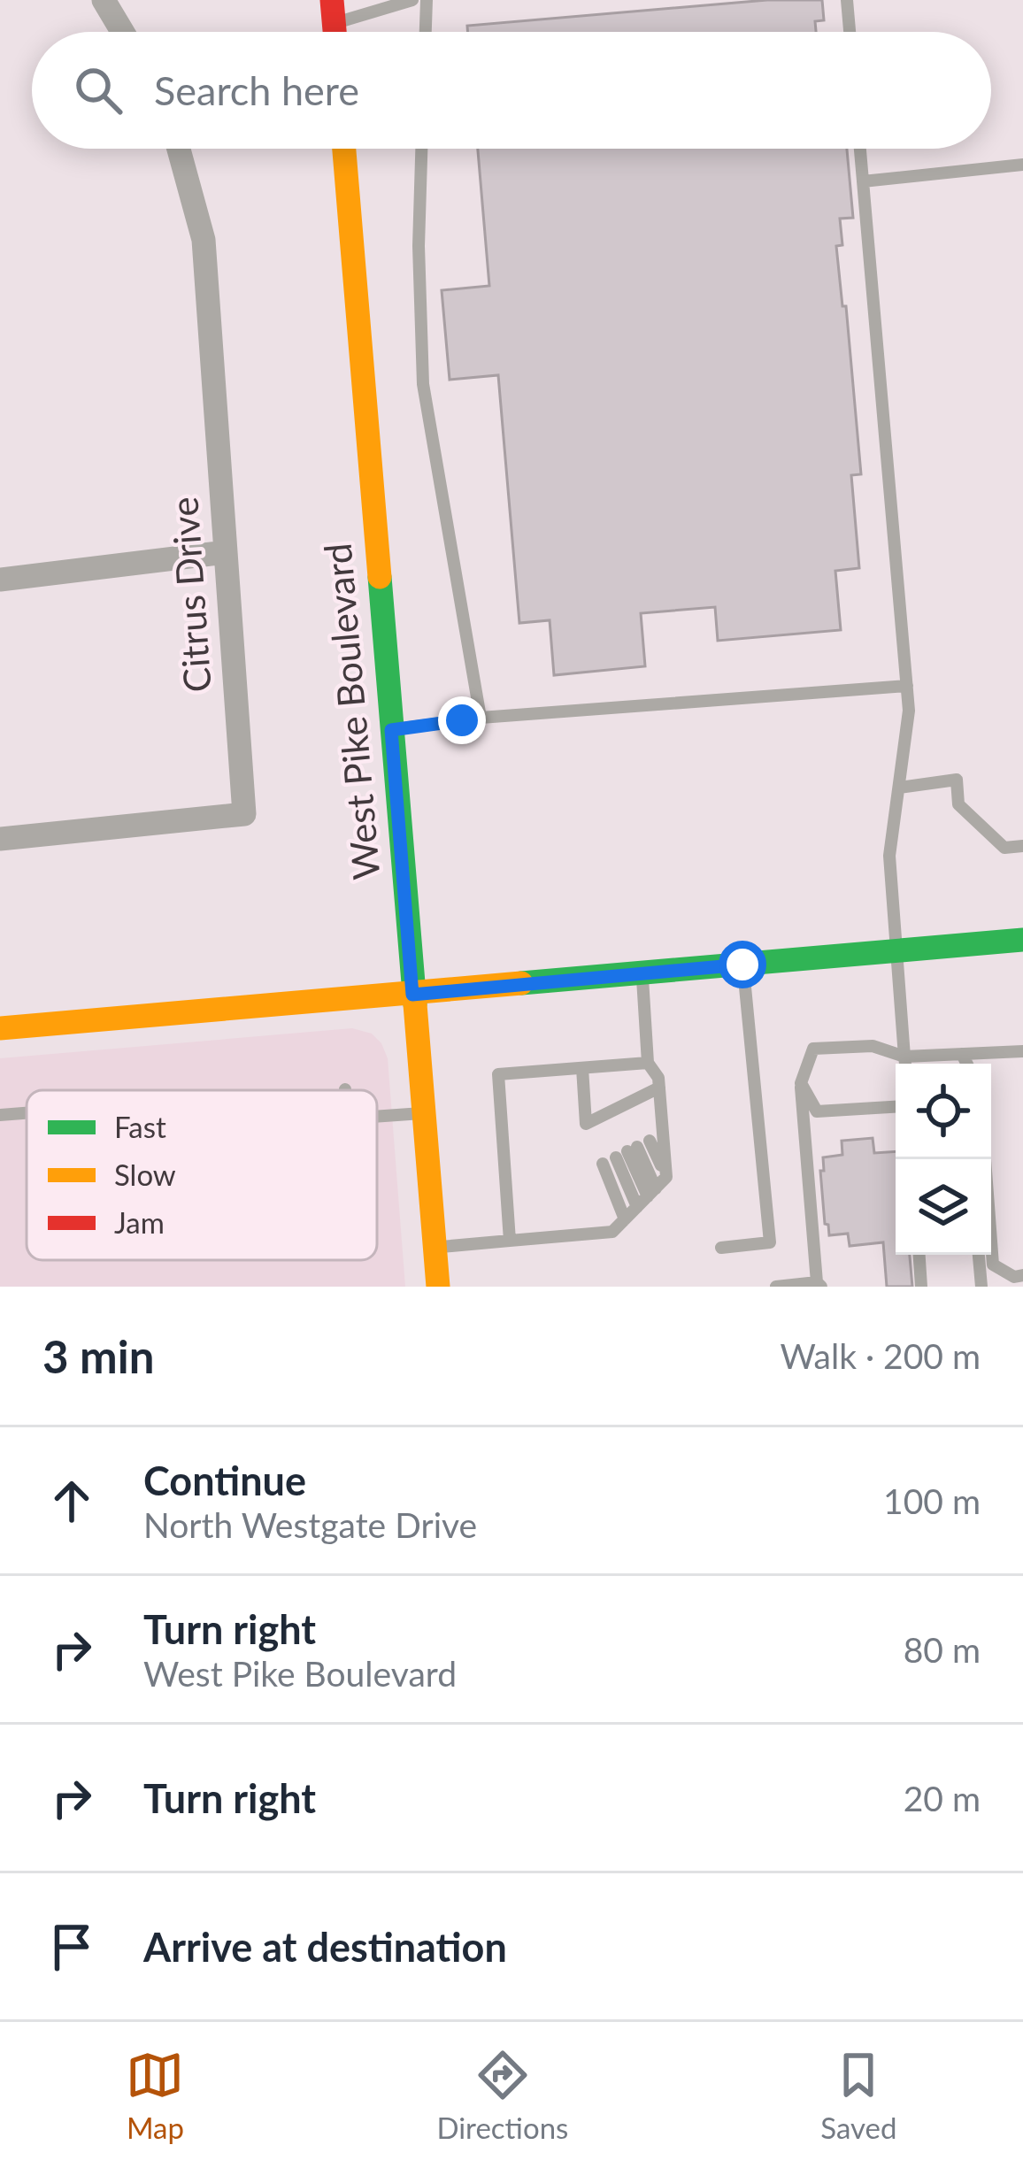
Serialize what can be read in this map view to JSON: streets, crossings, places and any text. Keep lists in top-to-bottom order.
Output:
{
  "streets": {
    "street": ["Citrus Drive", "West Pike Boulevard"]
  },
  "legend": ["Fast", "Slow", "Jam"],
  "page": {
    "search": "Search here",
    "heading": ["3 min", "Walk · 200 m"],
    "list": [
      ["Continue", "North Westgate Drive", "100 m"],
      ["Turn right", "West Pike Boulevard", "80 m"],
      ["Turn right", "20 m"],
      "Arrive at destination"
    ],
    "nav": ["Map", "Directions", "Saved"]
  }
}
